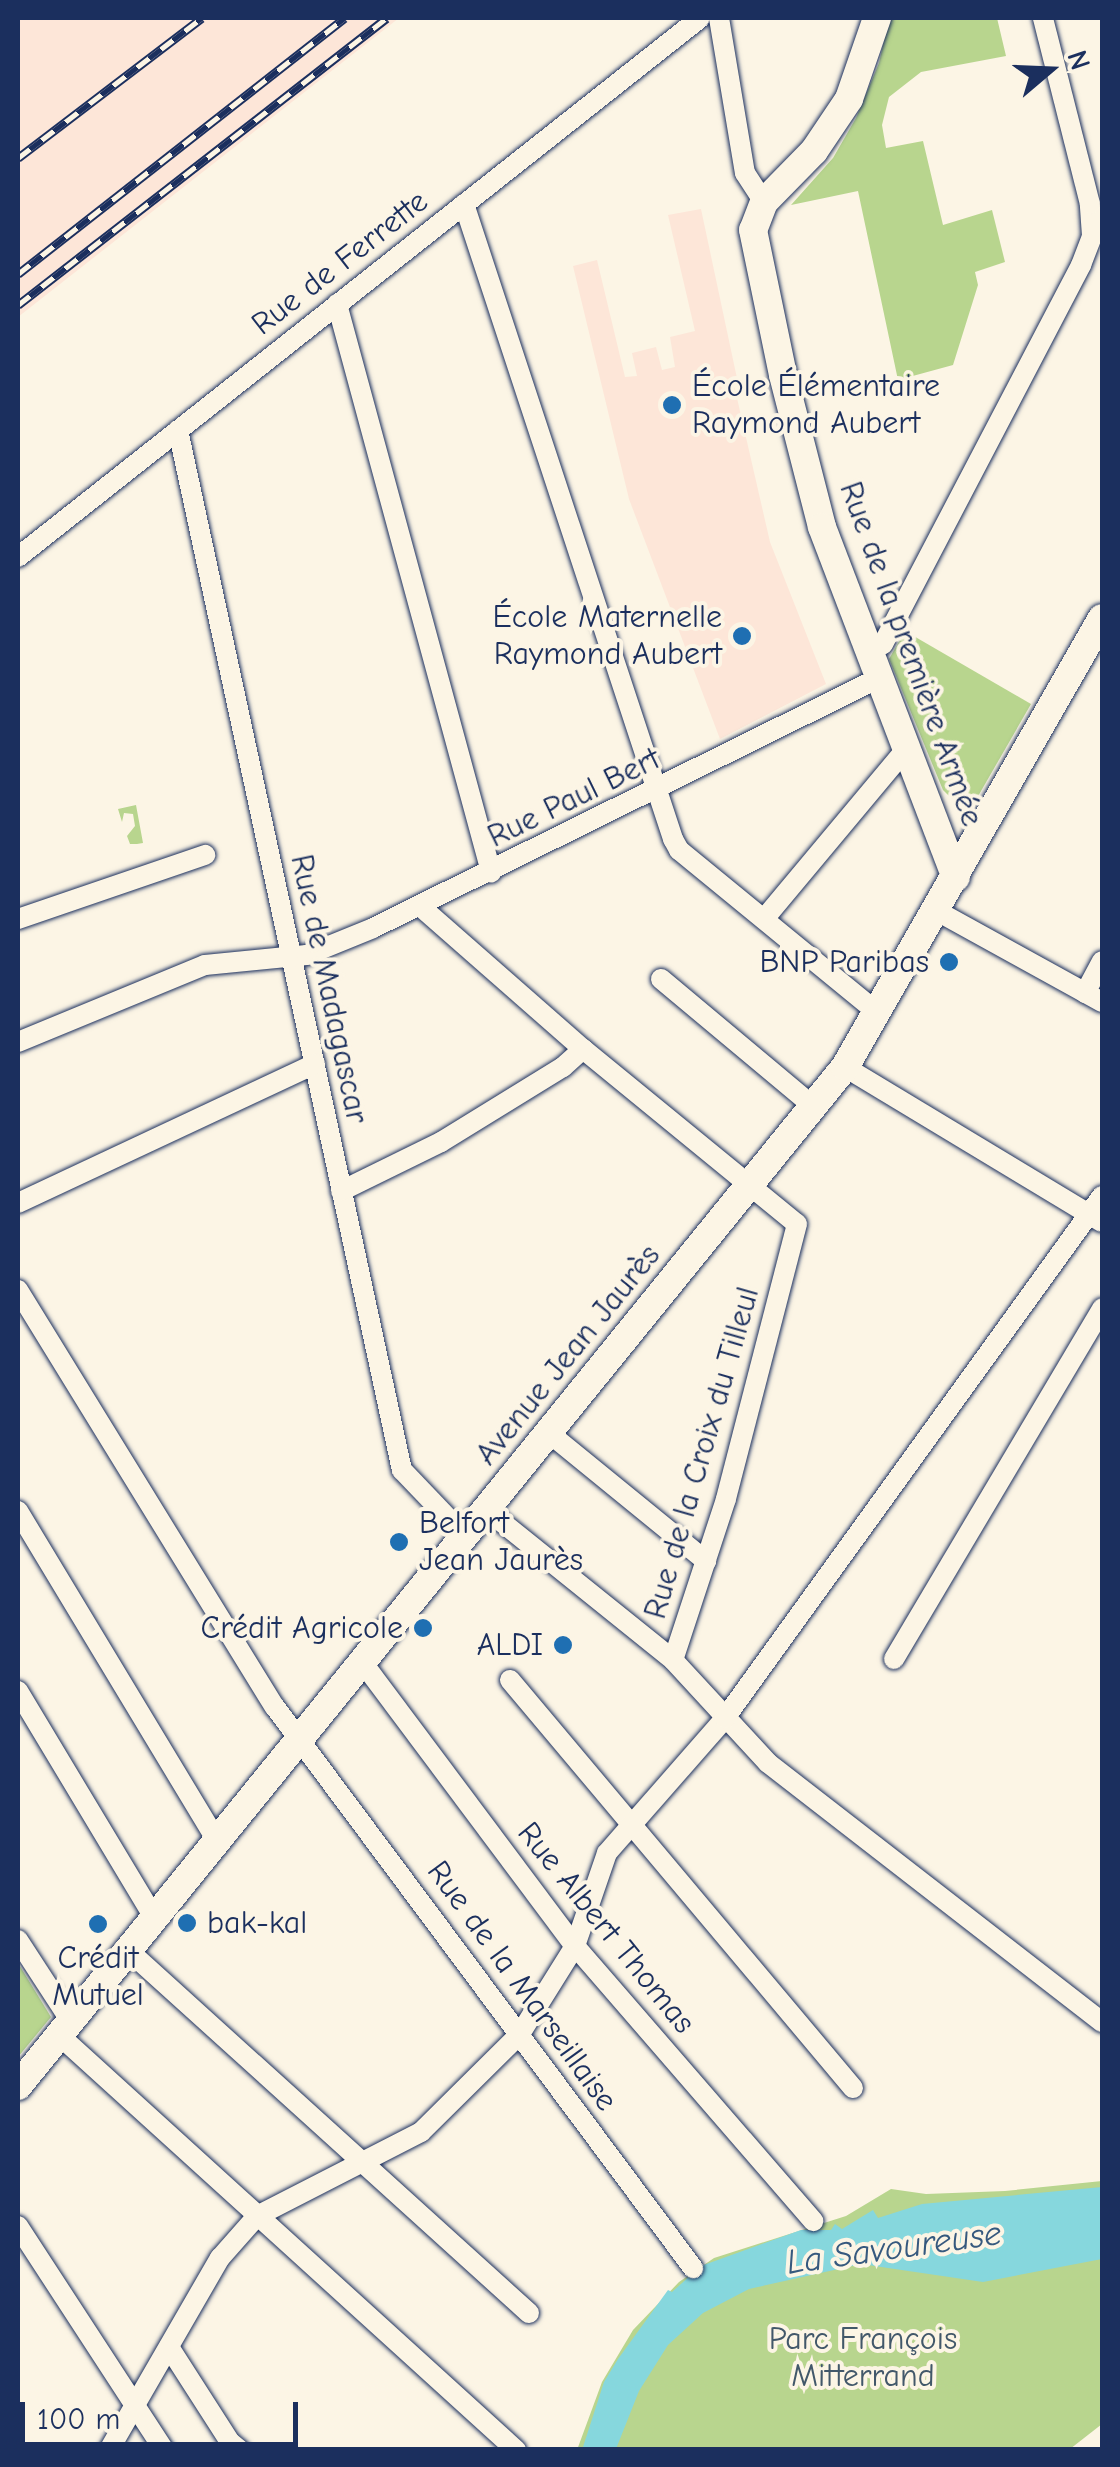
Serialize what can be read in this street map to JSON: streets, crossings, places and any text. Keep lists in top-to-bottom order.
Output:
{
  "streets": {
    "main road": ["Rue de la première Armée", "Avenue Jean Jaurès"],
    "street": [
      "Rue de Ferrette",
      "Rue Paul Bert",
      "Rue de Madagascar",
      "Rue de la Croix du Tilleul",
      "Rue Albert Thomas",
      "Rue de la Marseillaise"
    ]
  },
  "crossings": [
    ["Rue de Ferrette", "Rue de Madagascar"],
    ["Rue de la première Armée", "Rue Paul Bert"],
    ["Rue de la première Armée", "Avenue Jean Jaurès"],
    ["Rue Paul Bert", "Rue de Madagascar"],
    ["Rue de Madagascar", "Avenue Jean Jaurès"],
    ["Avenue Jean Jaurès", "Rue de la Croix du Tilleul"],
    ["Avenue Jean Jaurès", "Rue Albert Thomas"],
    ["Avenue Jean Jaurès", "Rue de la Marseillaise"]
  ],
  "water": ["La Savoureuse"],
  "parks": ["Parc François Mitterrand"],
  "places": [
    "École Élémentaire Raymond Aubert",
    "École Maternelle Raymond Aubert",
    "BNP Paribas",
    "Belfort Jean Jaurès",
    "Crédit Agricole",
    "ALDI",
    "bak-kal",
    "Crédit Mutuel"
  ],
  "scale_bar": "100 m",
  "north": "right"
}
